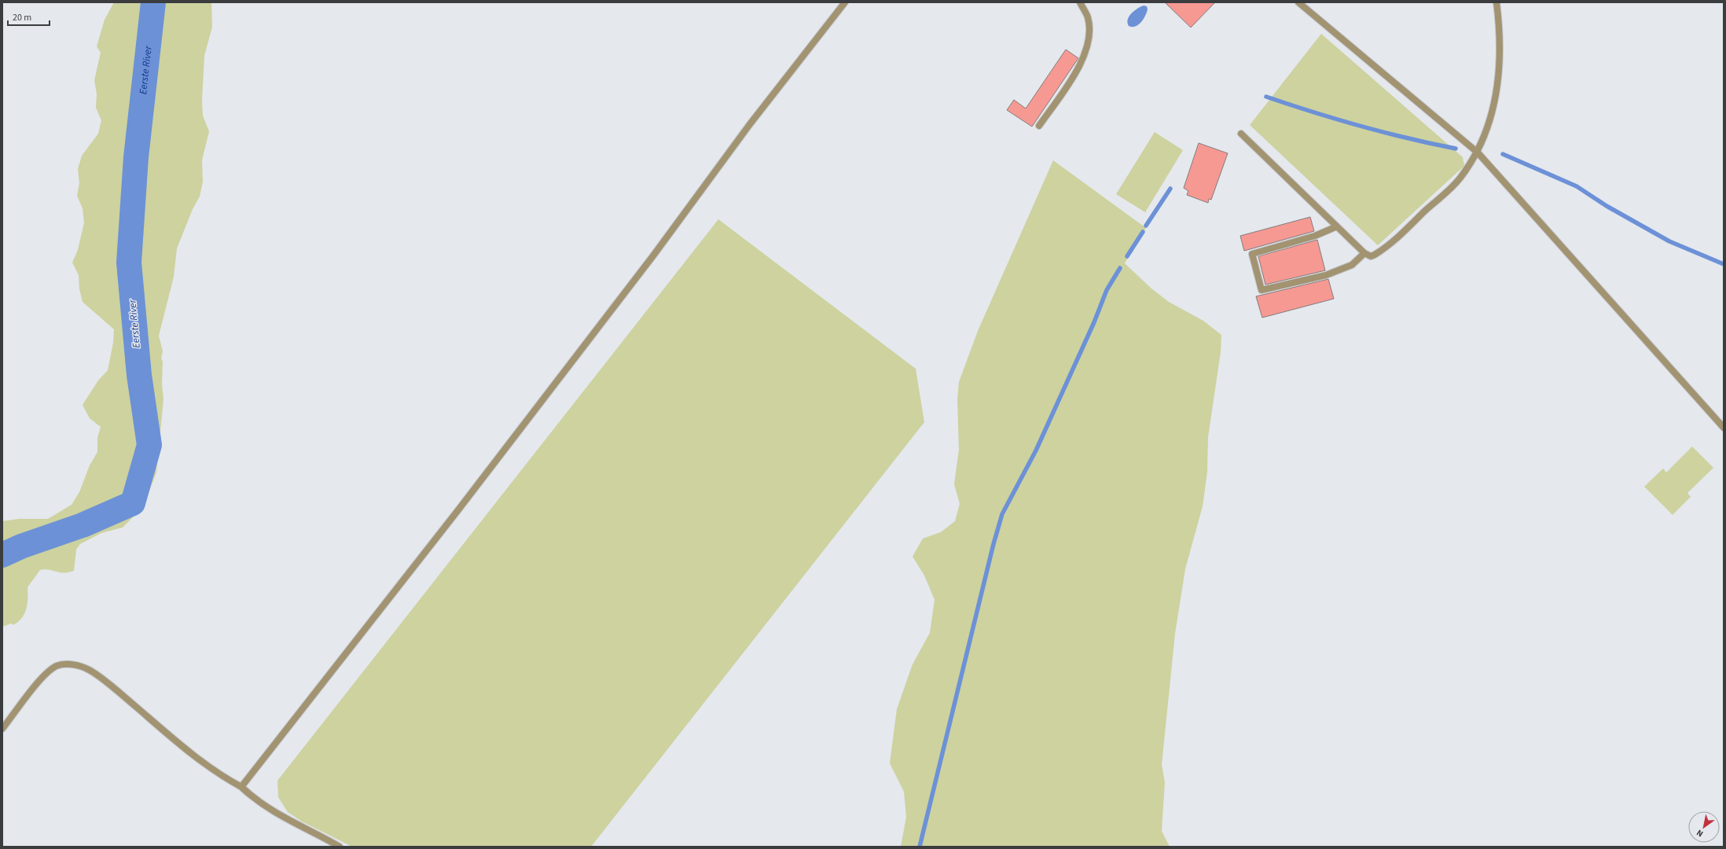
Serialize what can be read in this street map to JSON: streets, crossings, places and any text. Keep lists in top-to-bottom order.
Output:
{
  "water": ["Eerste River"],
  "scale_bar": "20 m",
  "north": "bottom left"
}
